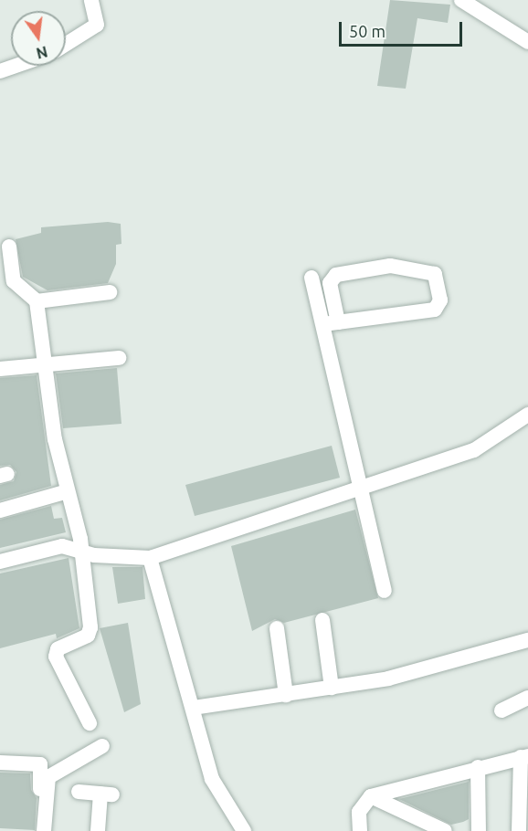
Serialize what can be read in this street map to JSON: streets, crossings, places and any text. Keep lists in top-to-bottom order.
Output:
{
  "scale_bar": "50 m",
  "north": "bottom"
}
